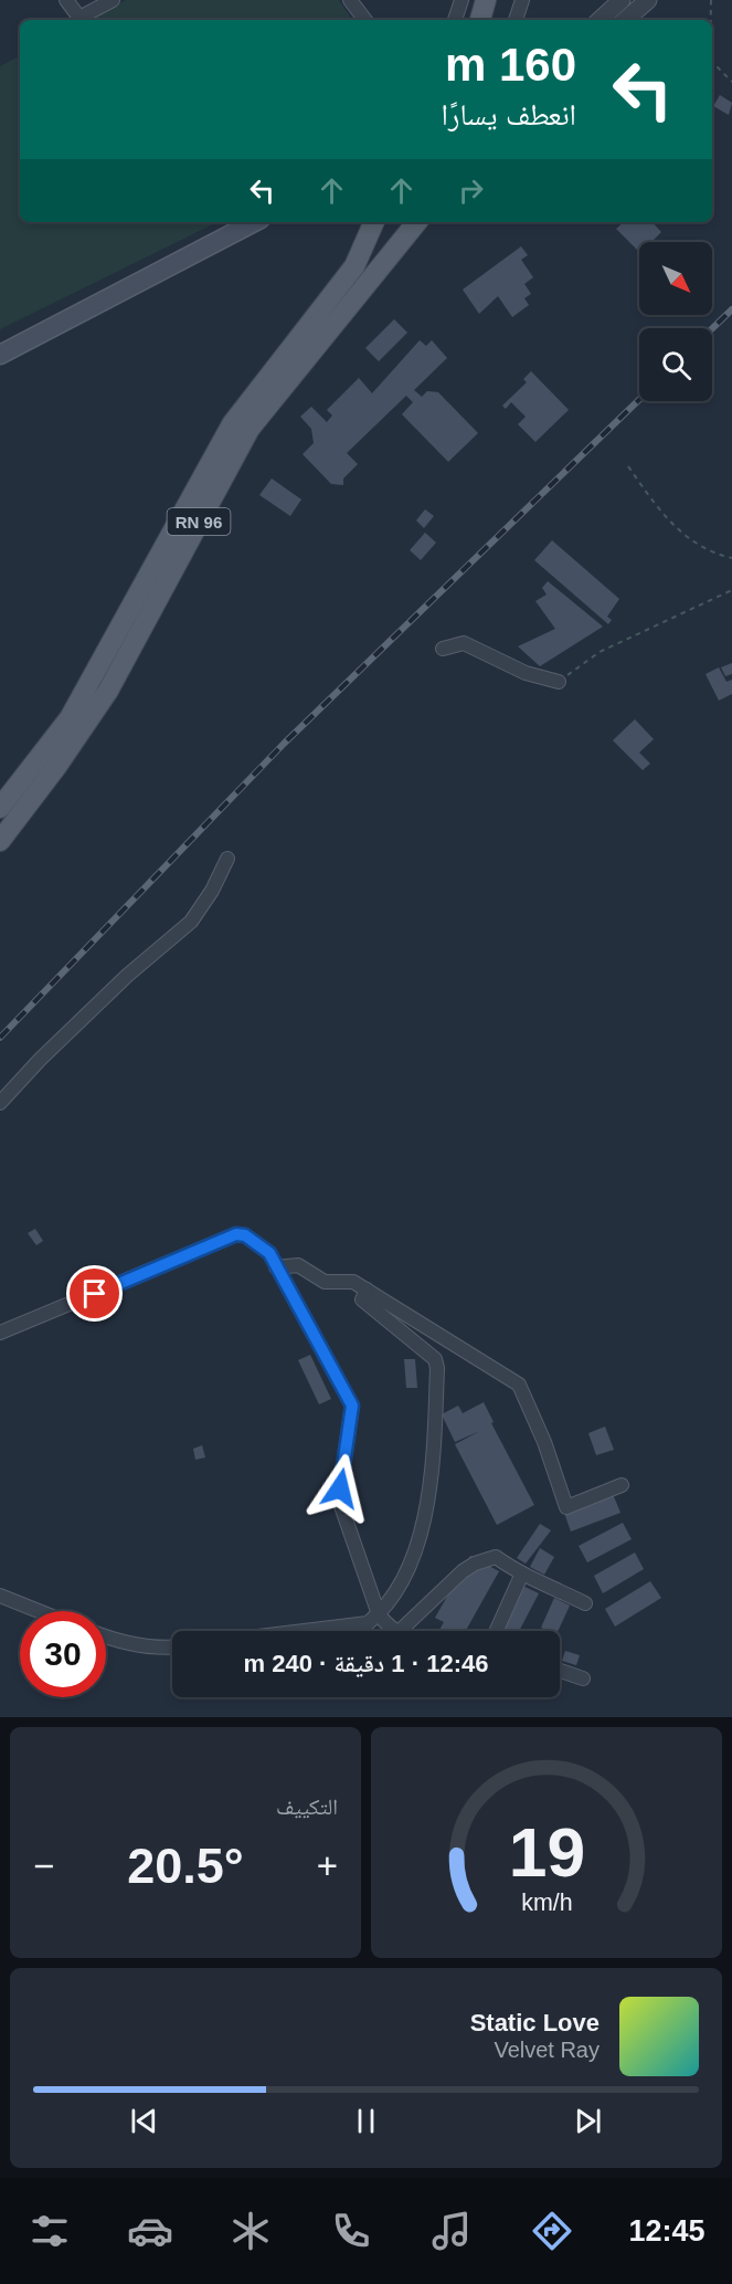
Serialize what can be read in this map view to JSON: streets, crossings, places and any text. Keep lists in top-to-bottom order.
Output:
{
  "streets": {
    "main road": ["RN 96"]
  },
  "north": "bottom right",
  "page": {
    "turn": ["160 m", "انعطف يسارًا"],
    "limit": "30",
    "trip": "12:46 · 1 دقيقة · 240 m",
    "tile": "التكييف",
    "heat": ["−", "20.5°", "+"],
    "song": ["Static Love", "Velvet Ray"],
    "tabs": "12:45",
    "gauge": ["19", "km/h"]
  }
}
